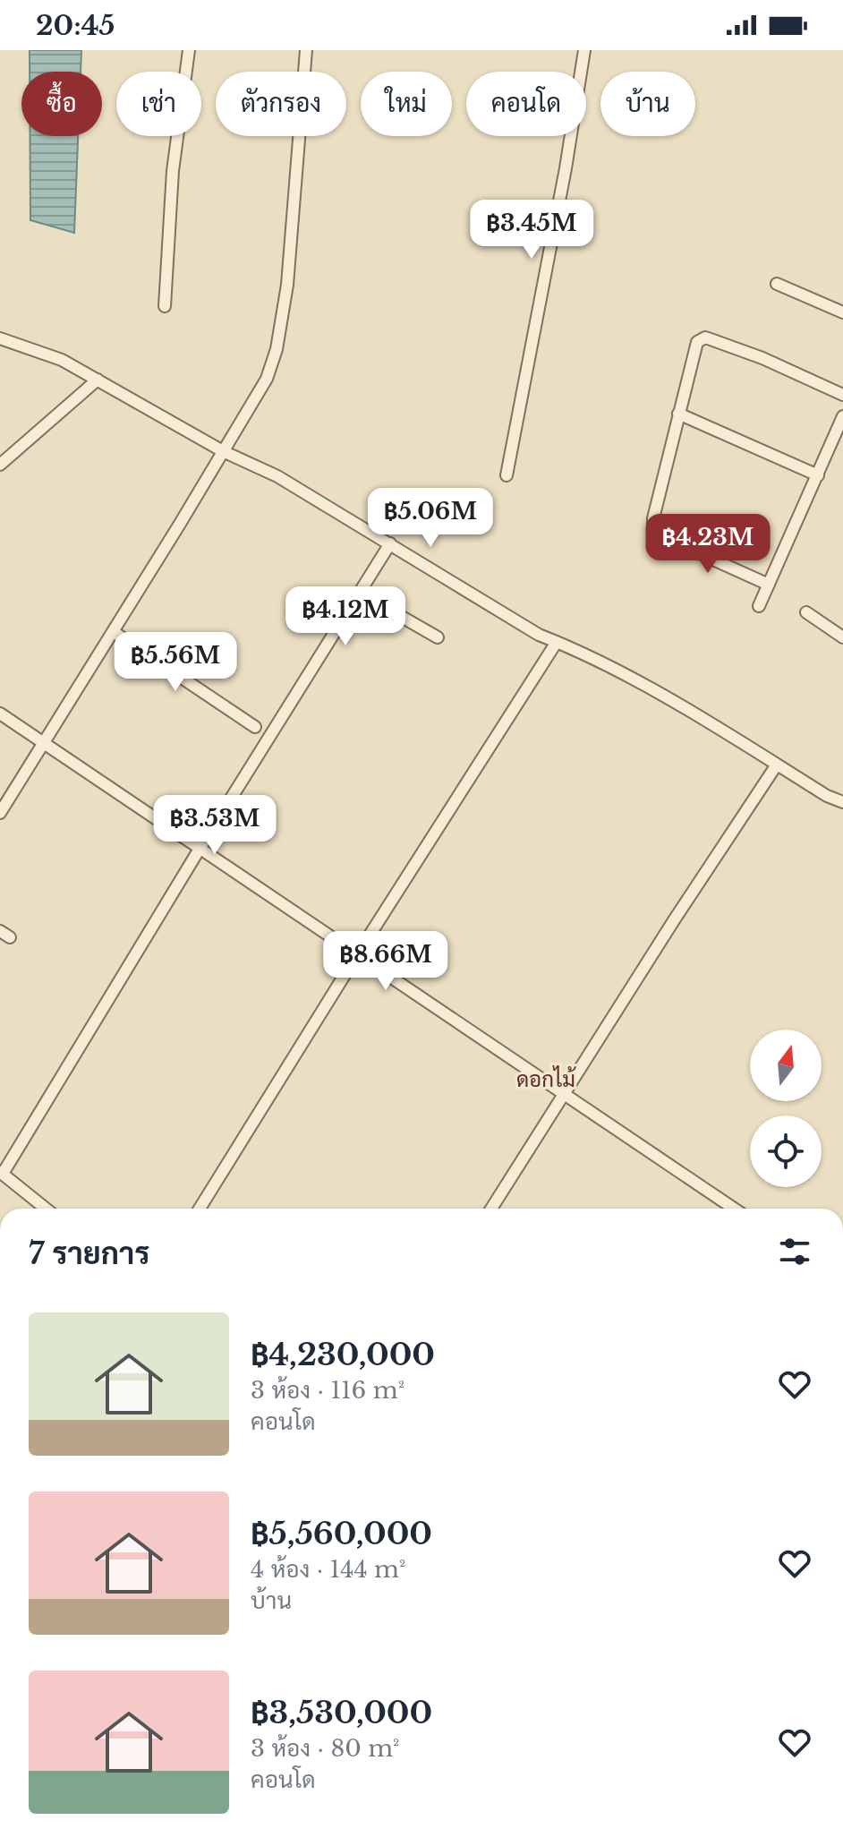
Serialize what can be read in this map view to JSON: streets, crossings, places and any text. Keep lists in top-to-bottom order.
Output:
{
  "districts": ["ดอกไม้"],
  "north": "top",
  "page": {
    "status": "20:45",
    "chip": [
      "ซื้อ",
      "เช่า",
      "ตัวกรอง",
      "ใหม่",
      "คอนโด",
      "บ้าน"
    ],
    "price": [
      "฿3.45M",
      "฿5.06M",
      "฿4.23M",
      "฿4.12M",
      "฿5.56M",
      "฿3.53M",
      "฿8.66M"
    ],
    "heading": "7 รายการ",
    "list": [
      {
        "name": "฿4,230,000",
        "note": "3 ห้อง · 116 m² · คอนโด"
      },
      {
        "name": "฿5,560,000",
        "note": "4 ห้อง · 144 m² · บ้าน"
      },
      {
        "name": "฿3,530,000",
        "note": "3 ห้อง · 80 m² · คอนโด"
      }
    ]
  }
}
